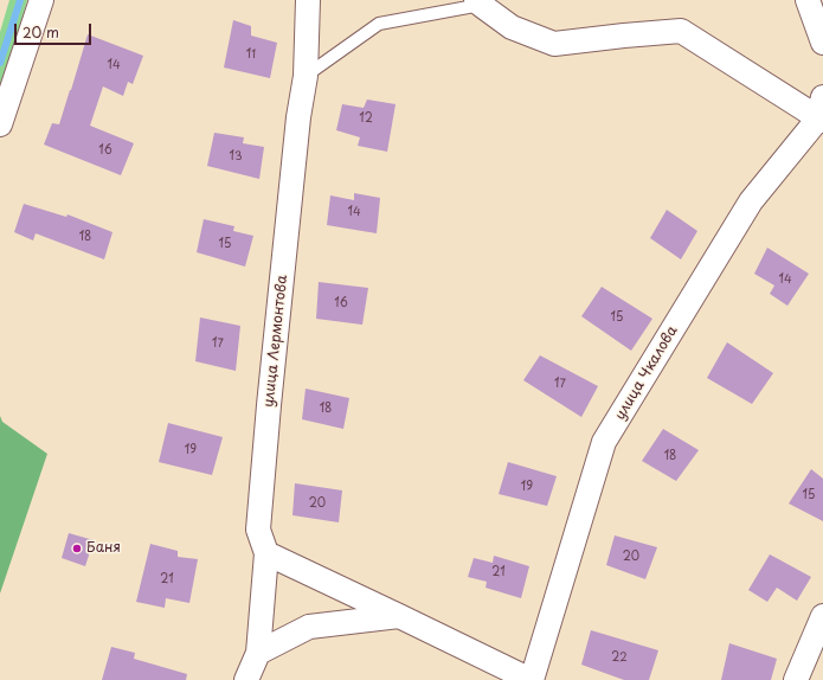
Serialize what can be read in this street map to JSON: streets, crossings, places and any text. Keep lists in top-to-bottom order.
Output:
{
  "streets": {
    "street": ["улица Лермонтова", "улица Чкалова"]
  },
  "places": ["Баня"],
  "house_numbers": [
    "11",
    "14",
    "12",
    "16",
    "13",
    "14",
    "18",
    "15",
    "14",
    "16",
    "15",
    "17",
    "17",
    "18",
    "19",
    "18",
    "19",
    "15",
    "20",
    "20",
    "21",
    "21",
    "22"
  ],
  "scale_bar": "20 m"
}
